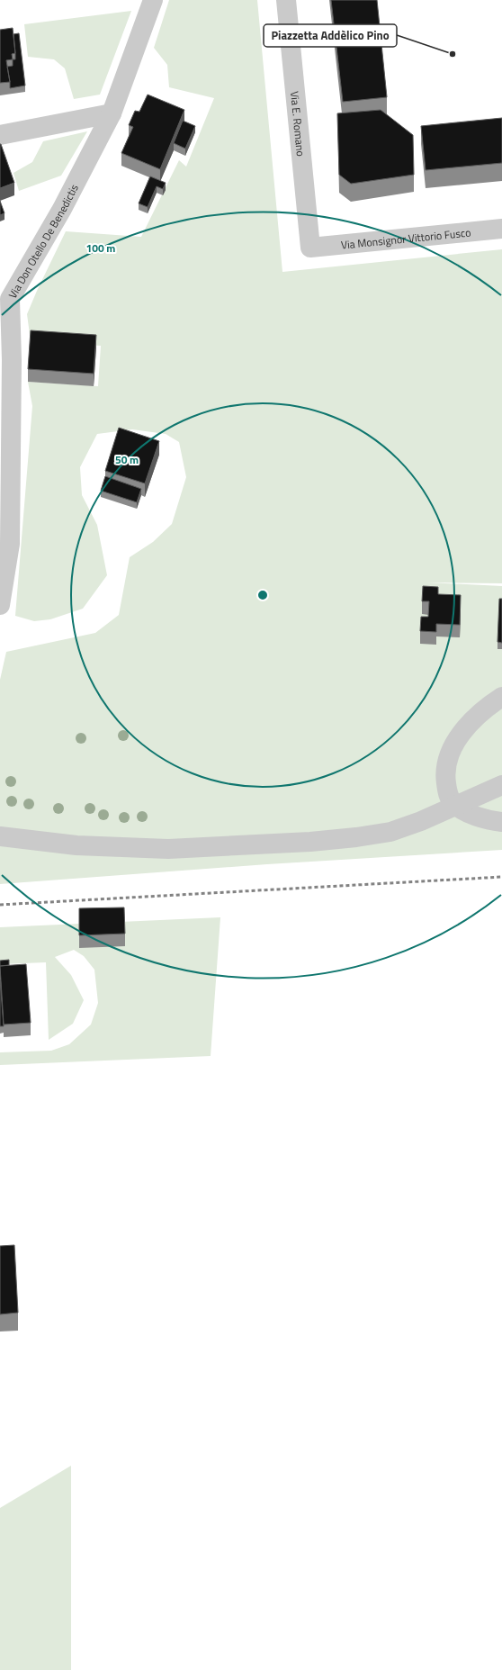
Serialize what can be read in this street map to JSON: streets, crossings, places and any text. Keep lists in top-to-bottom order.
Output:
{
  "streets": {
    "street": ["Via E. Romano", "Via Monsignor Vittorio Fusco", "Via Don Otello De Benedictis"]
  },
  "crossings": [
    ["Via E. Romano", "Via Monsignor Vittorio Fusco"]
  ],
  "places": ["Piazzetta Addèlico Pino"],
  "rings": ["100 m", "50 m"]
}
